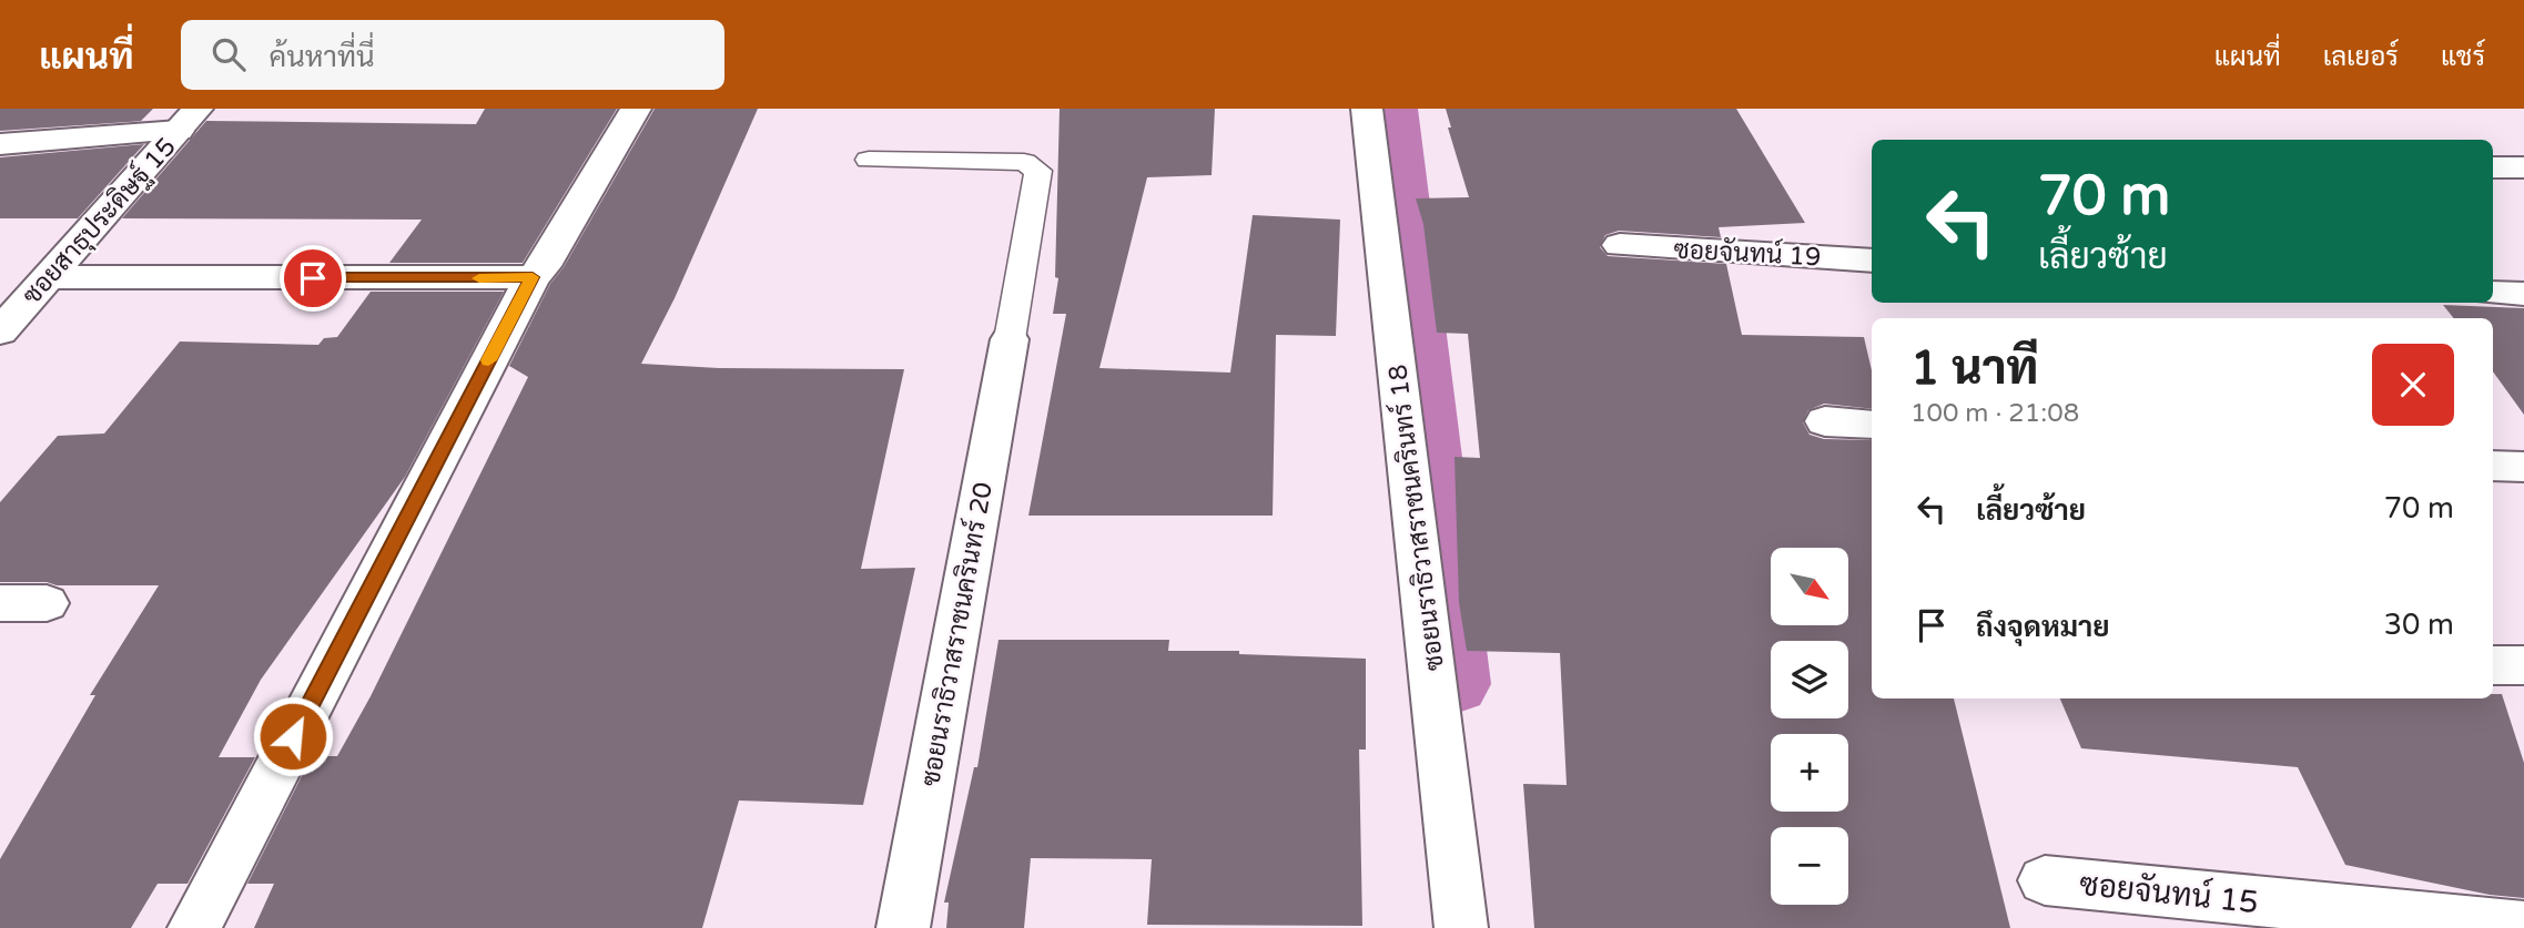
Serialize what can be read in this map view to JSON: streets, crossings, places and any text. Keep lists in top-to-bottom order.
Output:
{
  "streets": {
    "street": [
      "ซอยสาธุประดิษฐ์ 15",
      "ซอยจันทน์ 19",
      "ซอยนราธิวาสราชนครินทร์ 18",
      "ซอยนราธิวาสราชนครินทร์ 20",
      "ซอยจันทน์ 15"
    ]
  },
  "north": "bottom right",
  "page": {
    "header": "แผนที่",
    "search": "ค้นหาที่นี่",
    "nav": ["แผนที่", "เลเยอร์", "แชร์"],
    "turn": ["70 m", "เลี้ยวซ้าย"],
    "heading": ["1 นาที", "100 m · 21:08"],
    "list": [
      {
        "name": "เลี้ยวซ้าย",
        "value": "70 m"
      },
      {
        "name": "ถึงจุดหมาย",
        "value": "30 m"
      }
    ],
    "map_buttons": ["+", "−"]
  }
}
